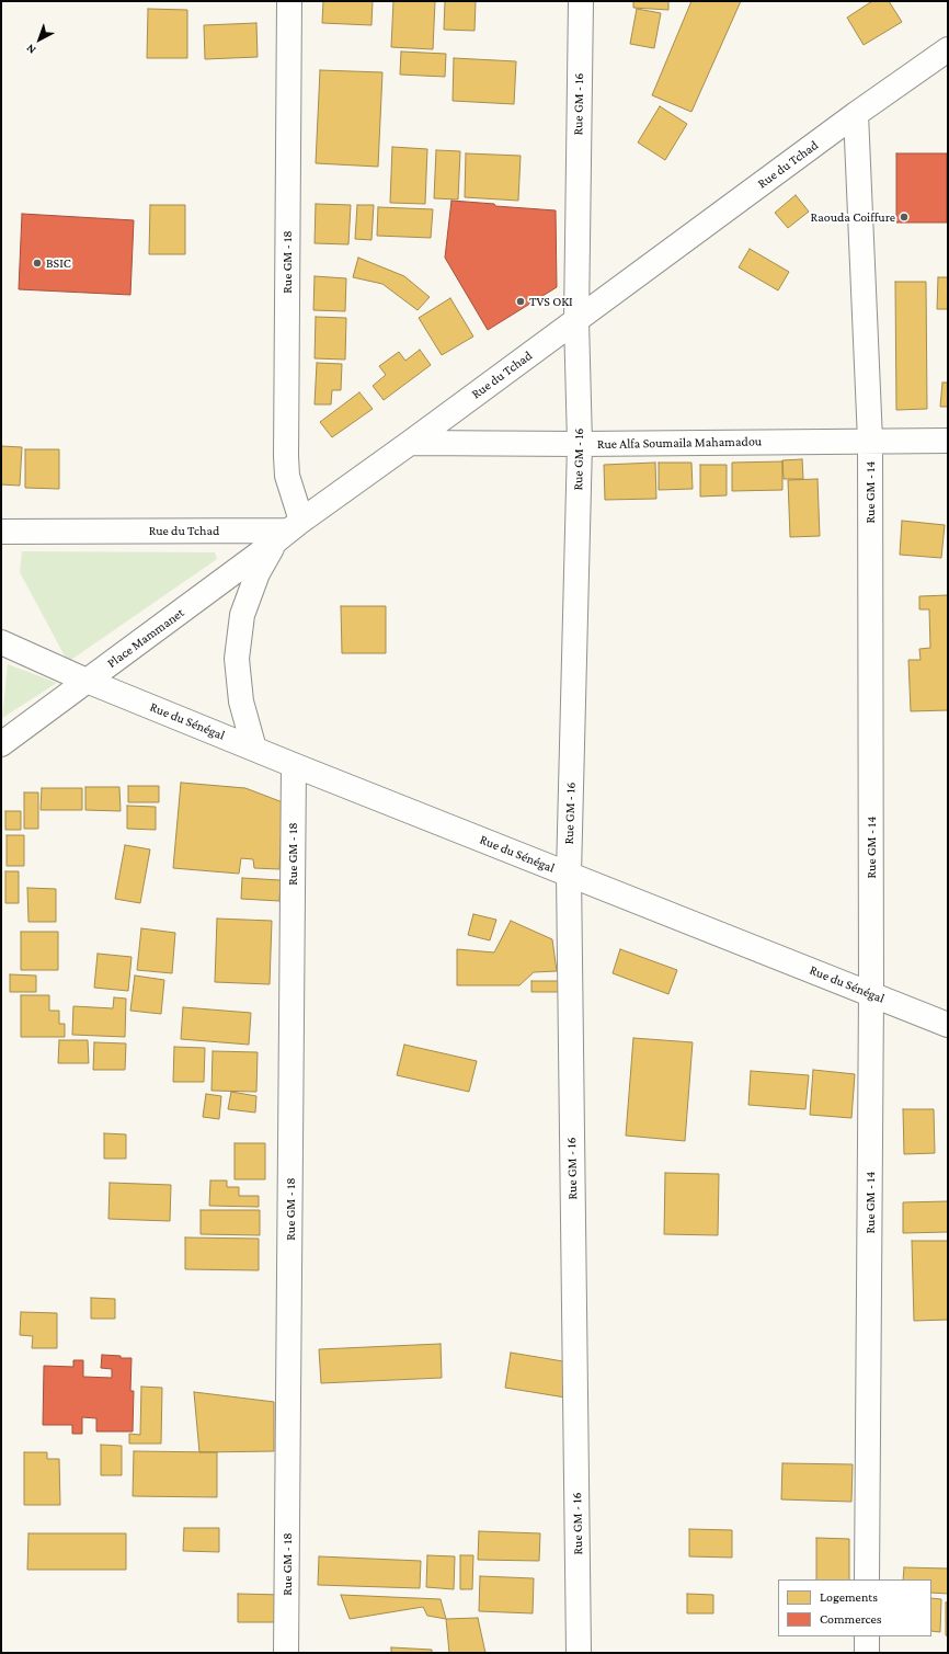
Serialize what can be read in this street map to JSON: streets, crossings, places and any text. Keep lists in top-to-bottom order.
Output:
{
  "streets": {
    "street": [
      "Rue GM - 16",
      "Rue du Tchad",
      "Rue GM - 18",
      "Rue Alfa Soumaila Mahamadou",
      "Rue GM - 14",
      "Place Mammanet",
      "Rue du Sénégal"
    ]
  },
  "crossings": [
    ["Rue GM - 16", "Rue du Tchad"],
    ["Rue GM - 16", "Rue Alfa Soumaila Mahamadou"],
    ["Rue GM - 16", "Rue du Sénégal"],
    ["Rue du Tchad", "Rue GM - 18"],
    ["Rue du Tchad", "Rue Alfa Soumaila Mahamadou"],
    ["Rue du Tchad", "Rue GM - 14"],
    ["Rue du Tchad", "Place Mammanet"],
    ["Rue GM - 18", "Place Mammanet"],
    ["Rue GM - 18", "Rue du Sénégal"],
    ["Rue Alfa Soumaila Mahamadou", "Rue GM - 14"],
    ["Rue GM - 14", "Rue du Sénégal"],
    ["Place Mammanet", "Rue du Sénégal"]
  ],
  "places": ["Raouda Coiffure", "BSIC", "TVS OKI"],
  "legend": ["Logements", "Commerces"],
  "north": "bottom left"
}
